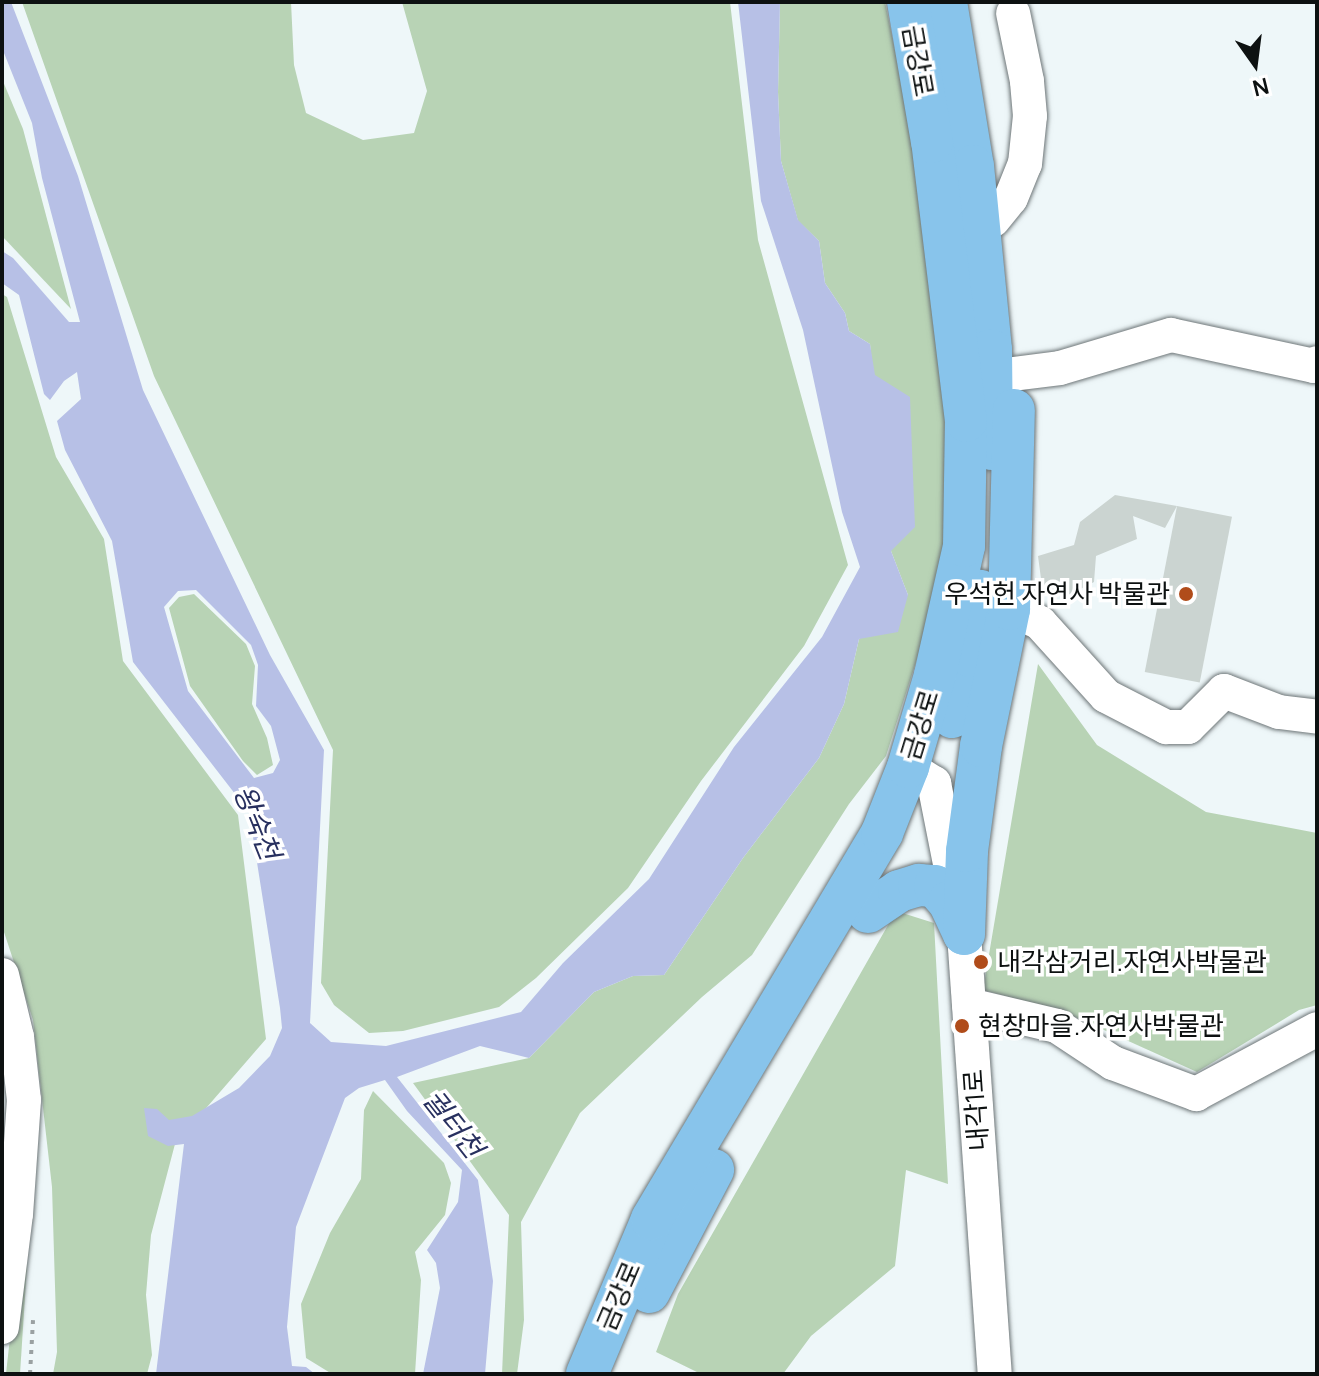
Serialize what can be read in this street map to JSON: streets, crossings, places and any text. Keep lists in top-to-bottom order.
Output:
{
  "streets": {
    "main road": ["금강로"],
    "street": ["내각1로"]
  },
  "crossings": [
    ["금강로", "내각1로"]
  ],
  "water": ["왕숙천", "궐터천"],
  "places": ["우석헌 자연사 박물관", "내각삼거리.자연사박물관", "현창마을.자연사박물관"],
  "north": "bottom"
}
